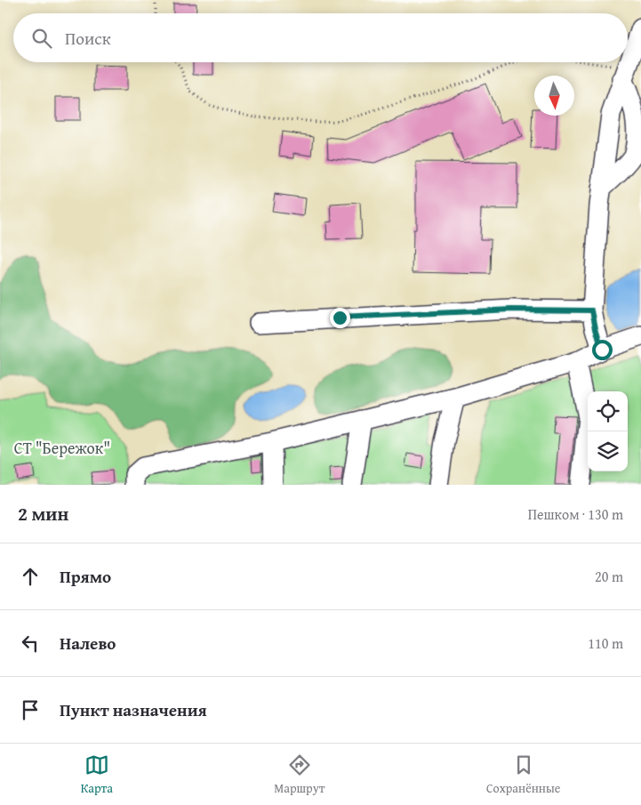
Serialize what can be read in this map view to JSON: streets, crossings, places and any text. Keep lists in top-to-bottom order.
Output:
{
  "parks": ["СТ \"Бережок\""],
  "north": "bottom",
  "page": {
    "search": "Поиск",
    "heading": ["2 мин", "Пешком · 130 m"],
    "list": [
      ["Прямо", "20 m"],
      ["Налево", "110 m"],
      "Пункт назначения"
    ],
    "nav": ["Карта", "Маршрут", "Сохранённые"]
  }
}
